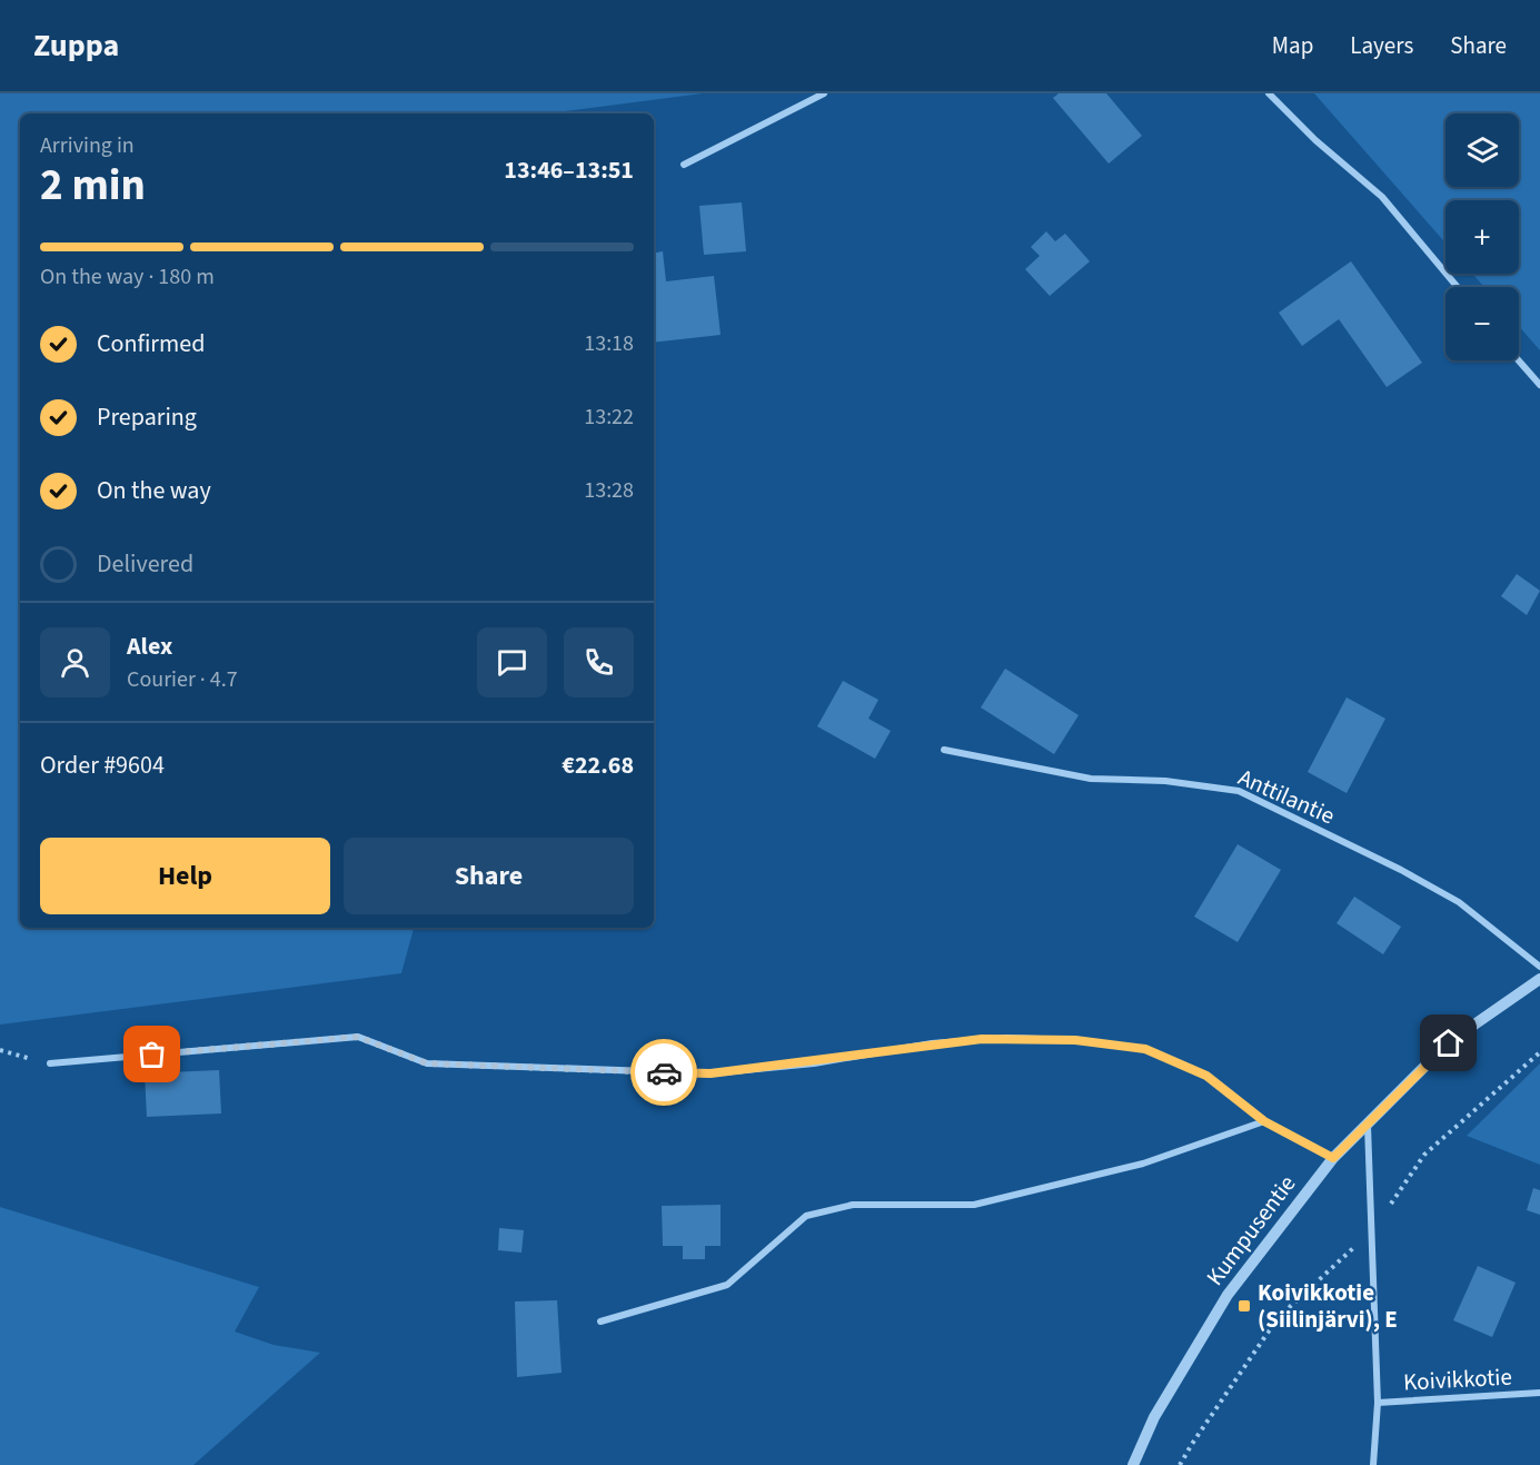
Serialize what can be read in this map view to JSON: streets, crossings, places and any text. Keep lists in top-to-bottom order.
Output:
{
  "streets": {
    "street": ["Anttilantie", "Kumpusentie", "Koivikkotie"]
  },
  "crossings": [
    ["Kumpusentie", "Koivikkotie"]
  ],
  "places": {
    "transit": ["Koivikkotie (Siilinjärvi), E"]
  },
  "page": {
    "header": "Zuppa",
    "nav": ["Map", "Layers", "Share"],
    "map_buttons": ["+", "−"],
    "heading": ["2 min", "Arriving in", "13:46–13:51"],
    "panel": [
      "Alex",
      "Courier · 4.7",
      "Order #9604",
      "€22.68"
    ],
    "bar": "On the way · 180 m",
    "list": [
      ["Confirmed", "13:18"],
      ["Preparing", "13:22"],
      ["On the way", "13:28"],
      "Delivered"
    ],
    "buttons": ["Help", "Share"]
  }
}
